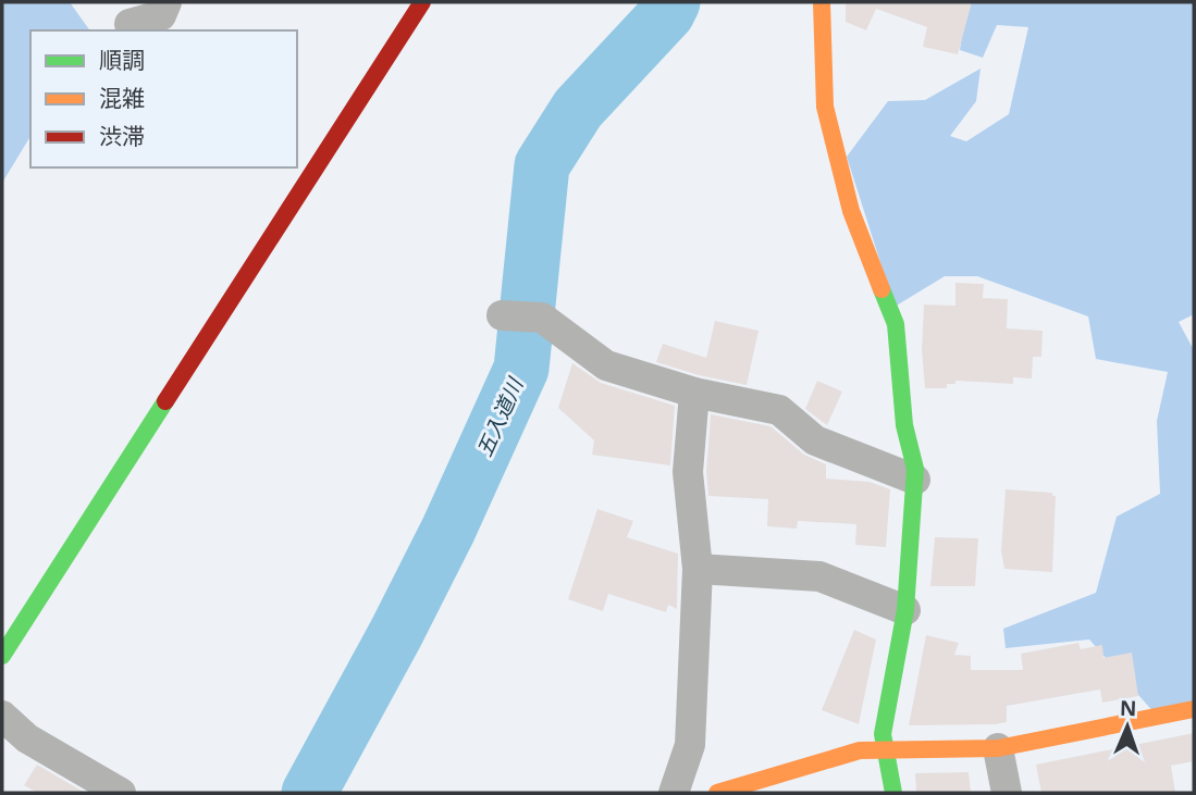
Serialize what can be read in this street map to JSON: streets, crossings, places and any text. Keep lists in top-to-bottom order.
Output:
{
  "water": ["五入道川"],
  "legend": ["順調", "混雑", "渋滞"],
  "north": "top"
}
